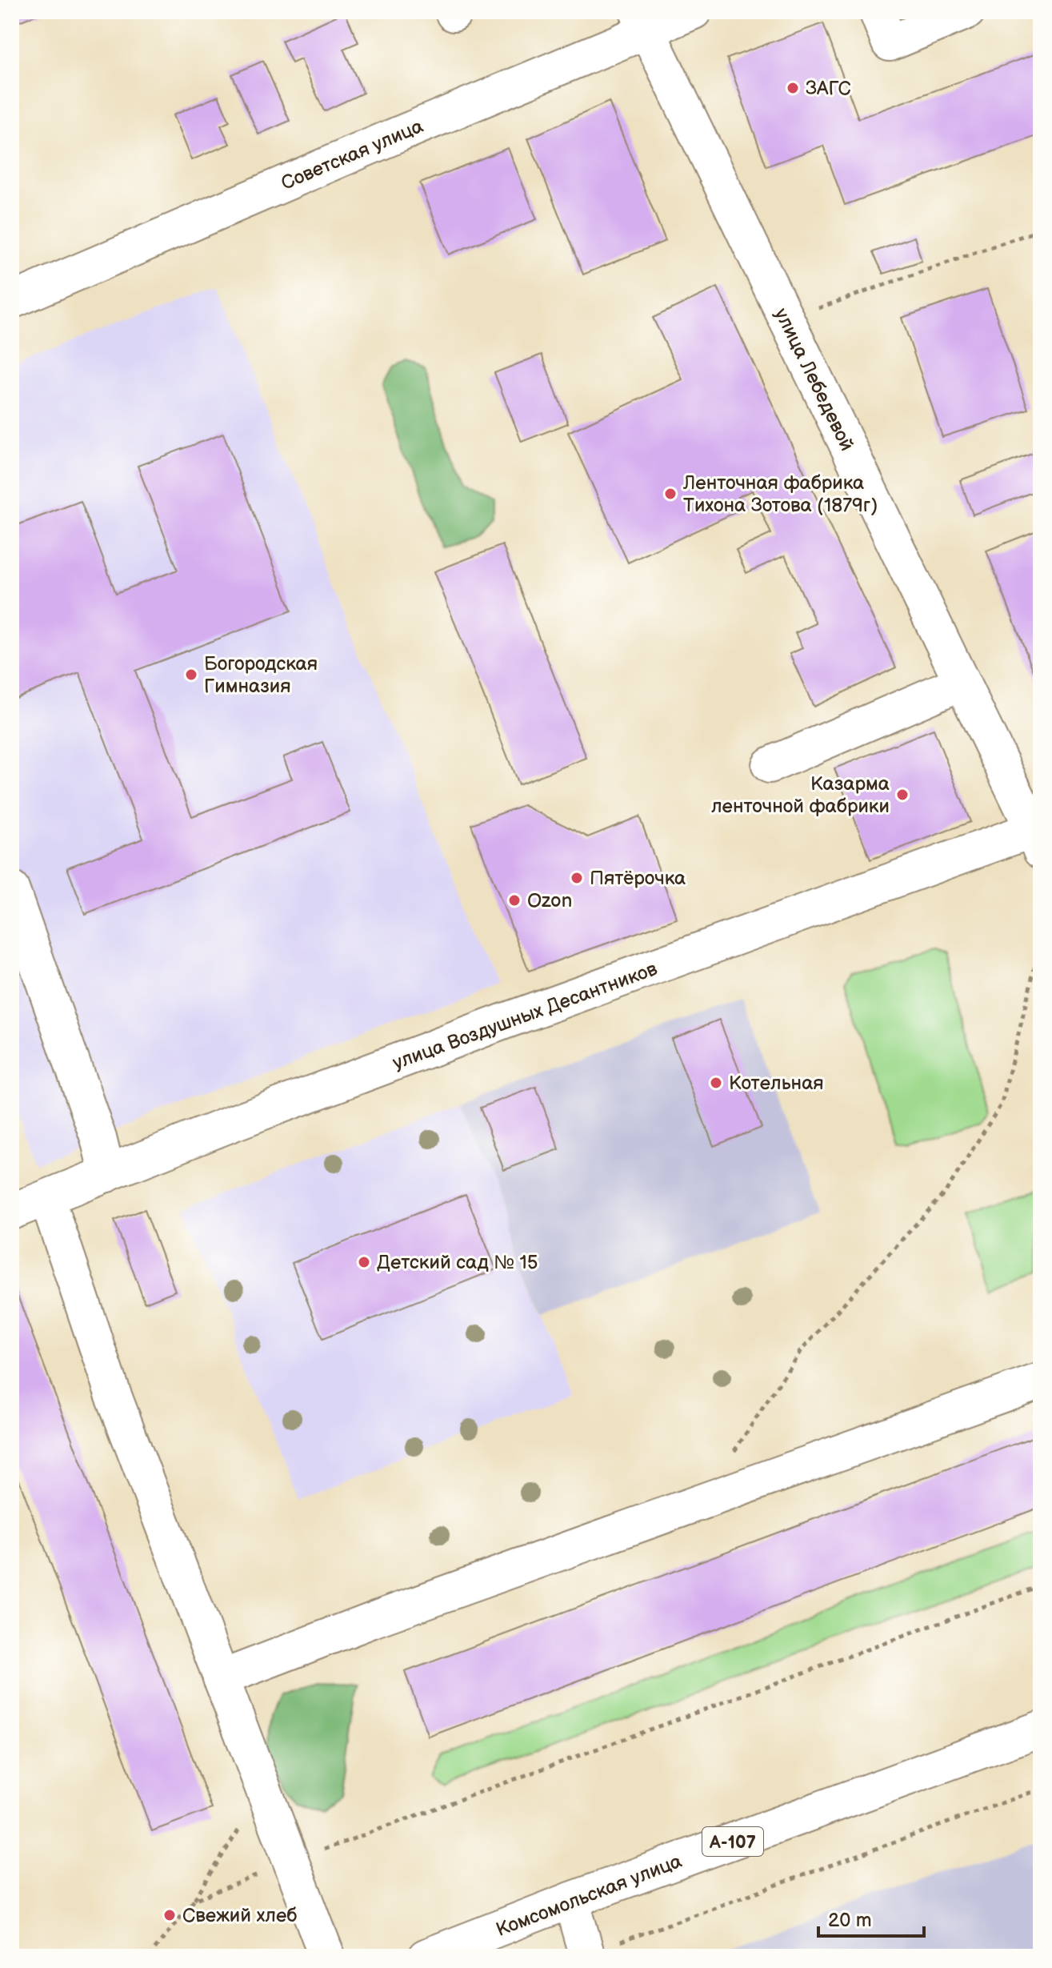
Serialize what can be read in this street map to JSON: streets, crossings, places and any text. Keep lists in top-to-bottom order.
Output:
{
  "streets": {
    "street": [
      "Советская улица",
      "улица Лебедевой",
      "улица Воздушных Десантников",
      "А-107",
      "Комсомольская улица"
    ]
  },
  "crossings": [
    ["Советская улица", "улица Лебедевой"],
    ["улица Лебедевой", "улица Воздушных Десантников"]
  ],
  "places": [
    "ЗАГС",
    "Ленточная фабрика Тихона Зотова (1879г)",
    "Богородская Гимназия",
    "Казарма ленточной фабрики",
    "Пятёрочка",
    "Ozon",
    "Котельная",
    "Детский сад № 15",
    "Свежий хлеб"
  ],
  "scale_bar": "20 m"
}
